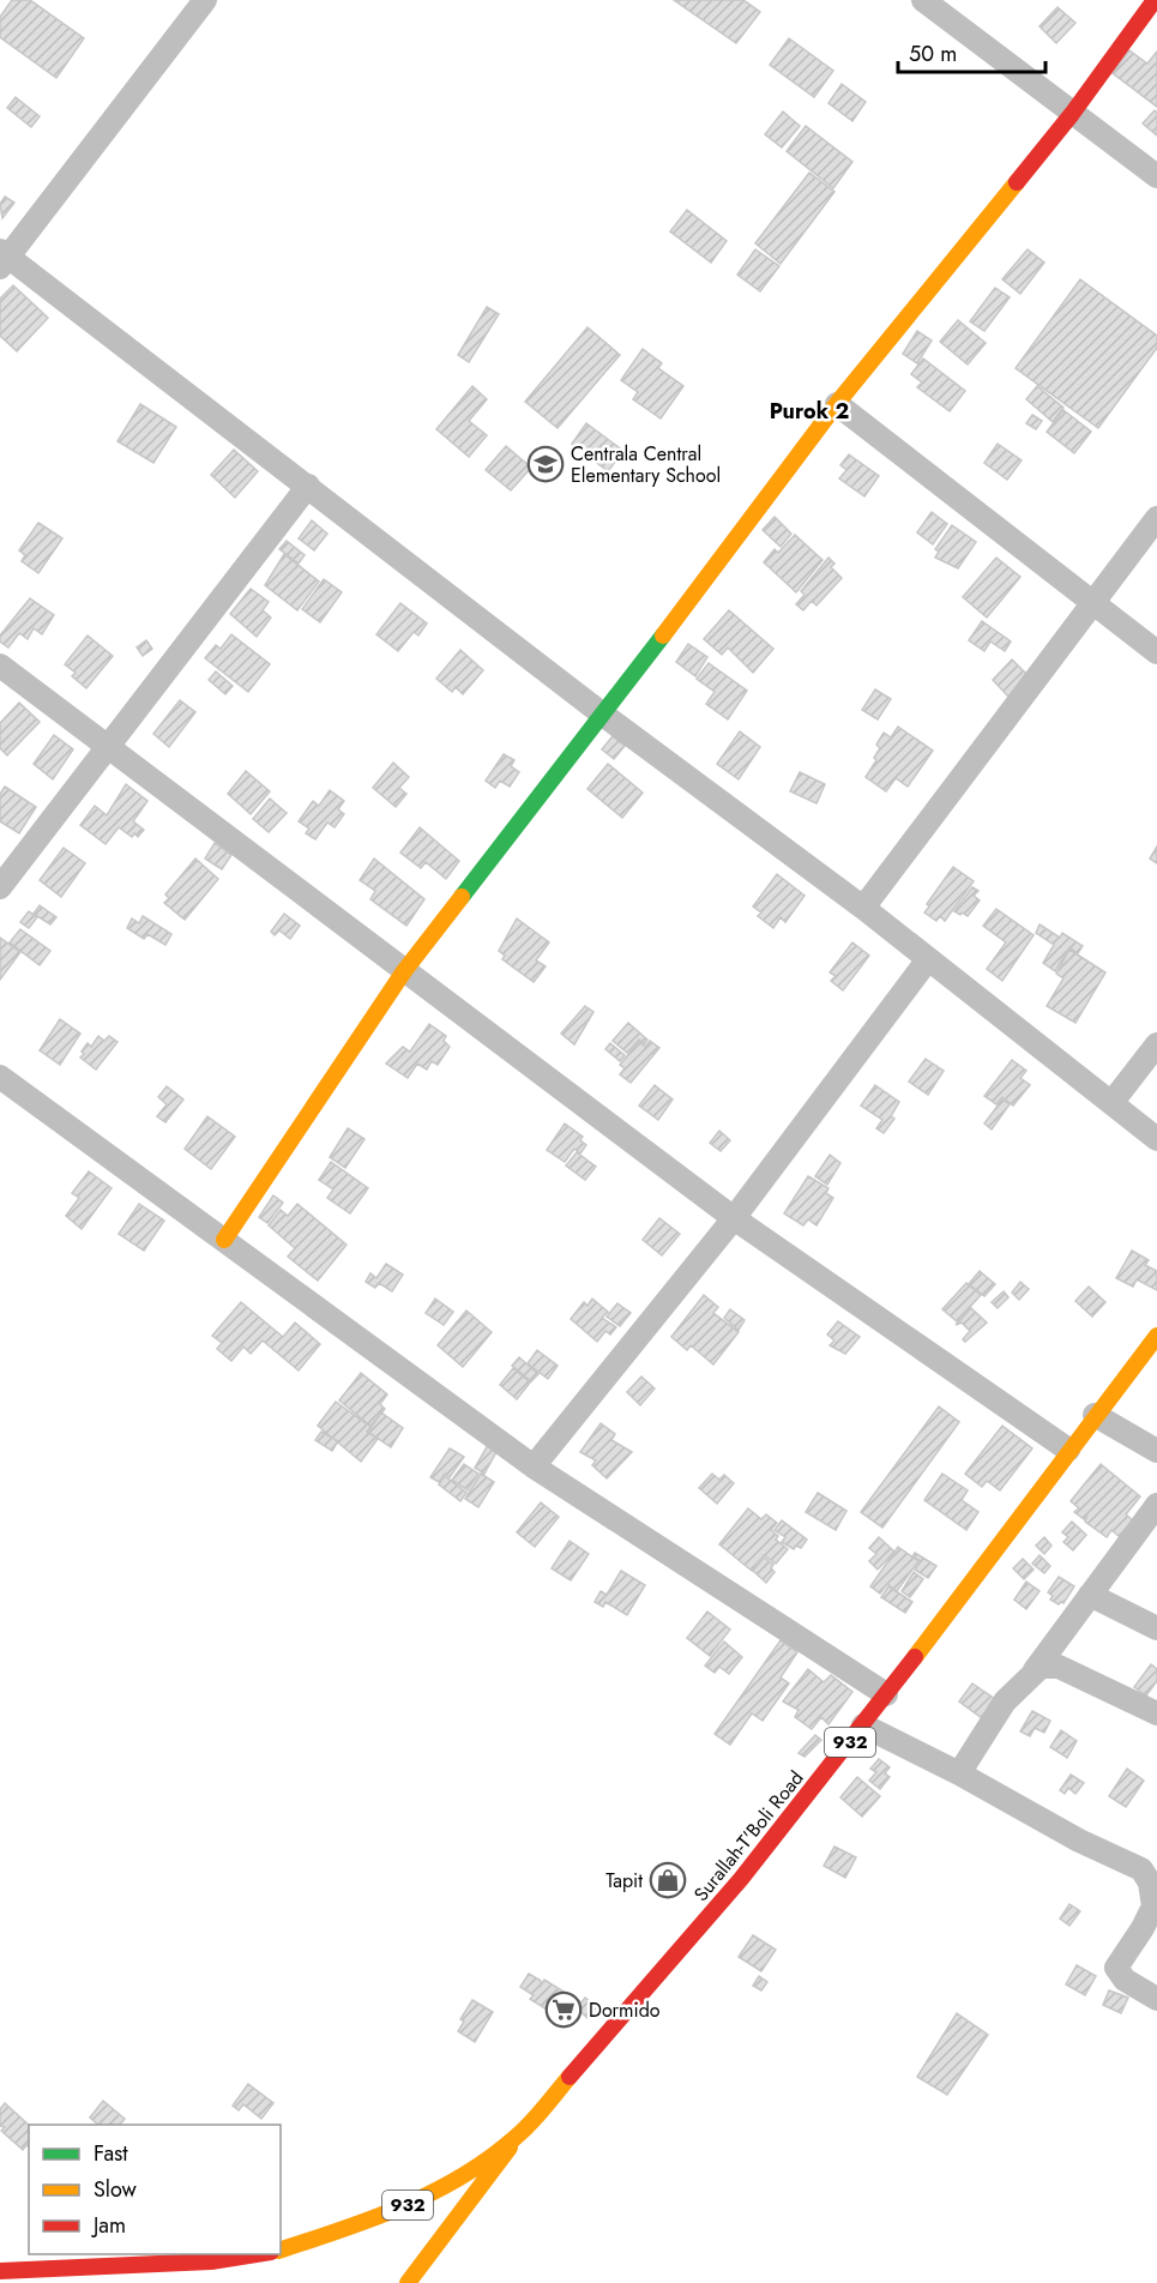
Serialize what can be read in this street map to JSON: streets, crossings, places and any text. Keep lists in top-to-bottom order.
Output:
{
  "streets": {
    "street": ["932", "Surallah-T'Boli Road"]
  },
  "districts": ["Purok 2"],
  "places": {
    "school or university": ["Centrala Central Elementary School"],
    "shop": ["Tapit"],
    "supermarket": ["Dormido"]
  },
  "legend": ["Fast", "Slow", "Jam"],
  "scale_bar": "50 m"
}
